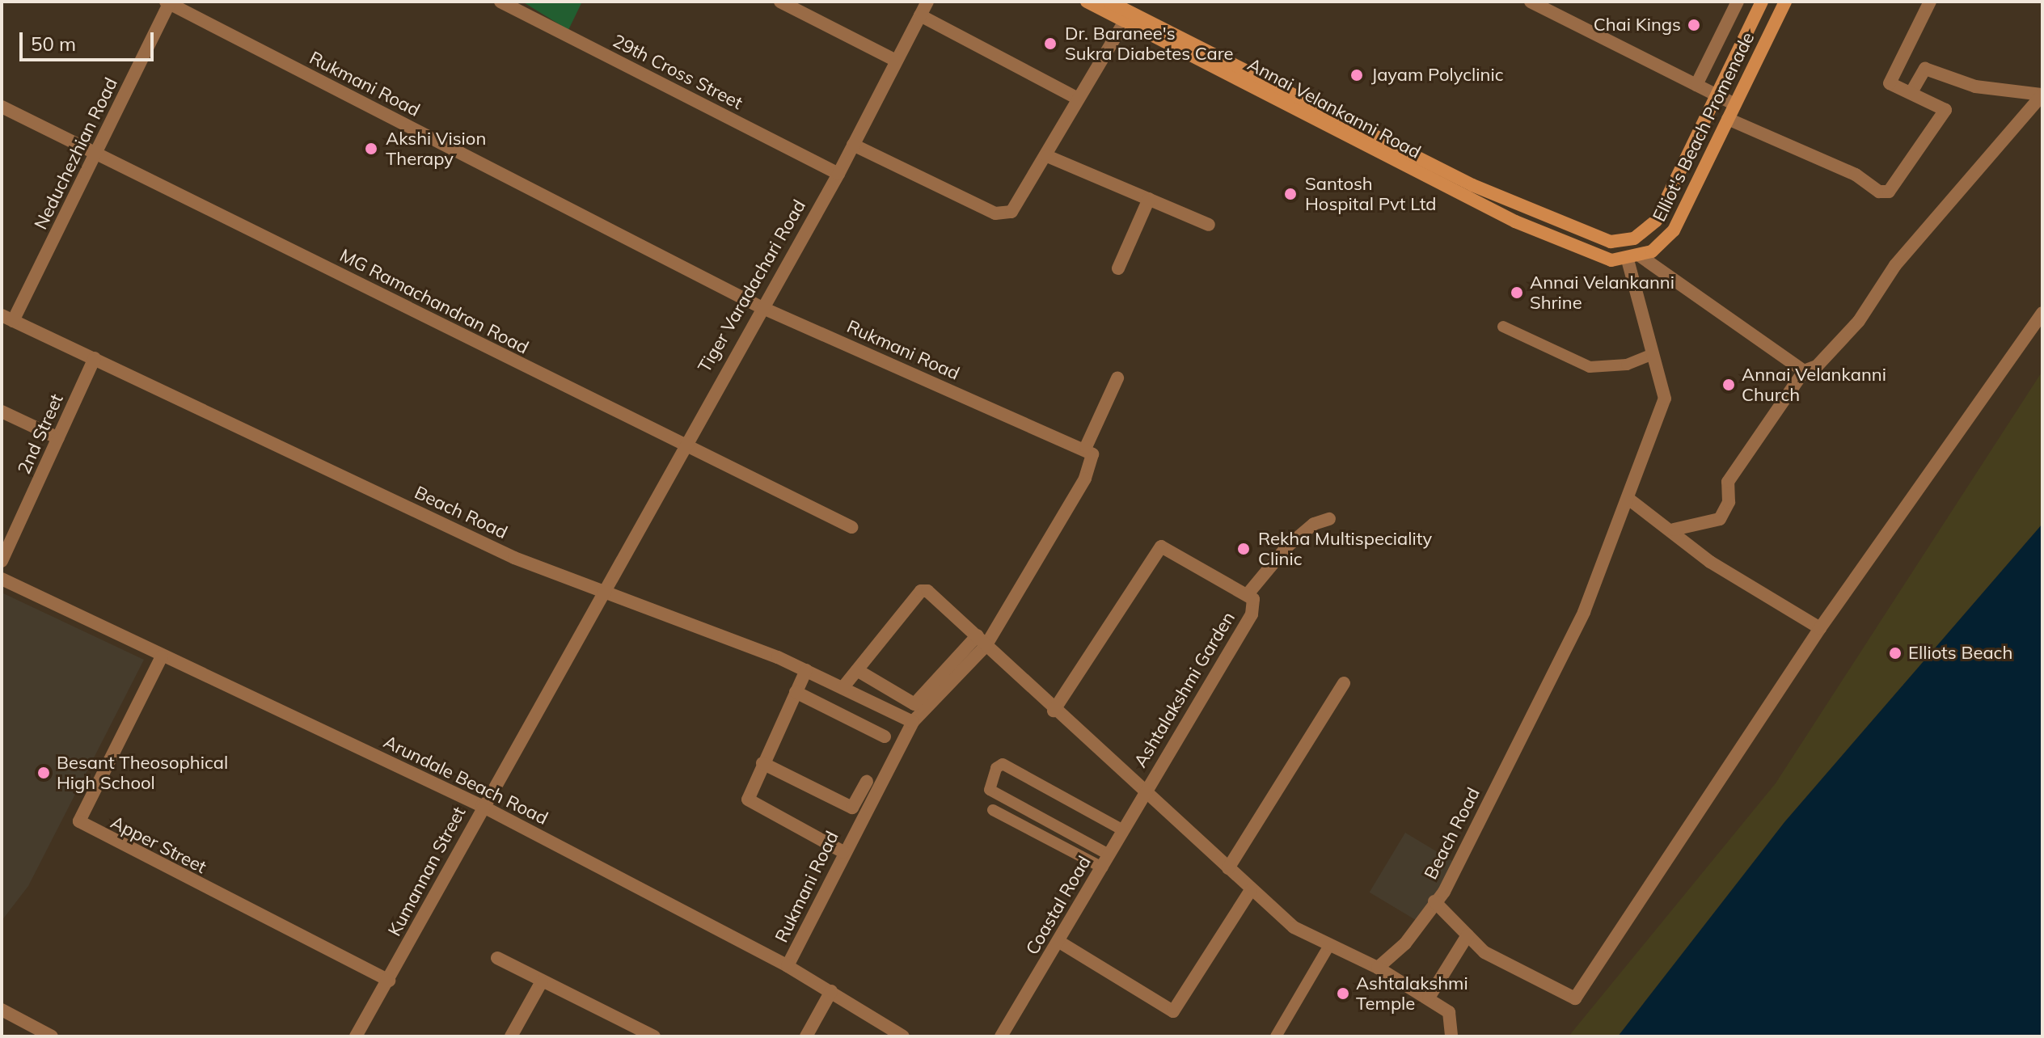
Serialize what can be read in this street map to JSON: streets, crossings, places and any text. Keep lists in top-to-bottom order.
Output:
{
  "streets": {
    "street": [
      "29th Cross Street",
      "Rukmani Road",
      "Annai Velankanni Road",
      "Elliot's Beach Promenade",
      "Neduchezhian Road",
      "Tiger Varadachari Road",
      "MG Ramachandran Road",
      "2nd Street",
      "Beach Road",
      "Ashtalakshmi Garden",
      "Arundale Beach Road",
      "Apper Street",
      "Kumannan Street",
      "Coastal Road"
    ]
  },
  "crossings": [
    ["29th Cross Street", "Tiger Varadachari Road"],
    ["Rukmani Road", "Neduchezhian Road"],
    ["Rukmani Road", "Tiger Varadachari Road"],
    ["Rukmani Road", "Beach Road"],
    ["Rukmani Road", "Arundale Beach Road"],
    ["Annai Velankanni Road", "Elliot's Beach Promenade"],
    ["Annai Velankanni Road", "Beach Road"],
    ["Elliot's Beach Promenade", "Beach Road"],
    ["Neduchezhian Road", "MG Ramachandran Road"],
    ["Neduchezhian Road", "Beach Road"],
    ["Tiger Varadachari Road", "MG Ramachandran Road"],
    ["Tiger Varadachari Road", "Beach Road"],
    ["Tiger Varadachari Road", "Kumannan Street"],
    ["2nd Street", "Beach Road"],
    ["Beach Road", "Kumannan Street"],
    ["Ashtalakshmi Garden", "Coastal Road"],
    ["Arundale Beach Road", "Apper Street"],
    ["Arundale Beach Road", "Kumannan Street"],
    ["Apper Street", "Kumannan Street"]
  ],
  "places": [
    "Chai Kings",
    "Dr. Baranee's Sukra Diabetes Care",
    "Jayam Polyclinic",
    "Akshi Vision Therapy",
    "Santosh Hospital Pvt Ltd",
    "Annai Velankanni Shrine",
    "Annai Velankanni Church",
    "Rekha Multispeciality Clinic",
    "Elliots Beach",
    "Besant Theosophical High School",
    "Ashtalakshmi Temple"
  ],
  "scale_bar": "50 m"
}
